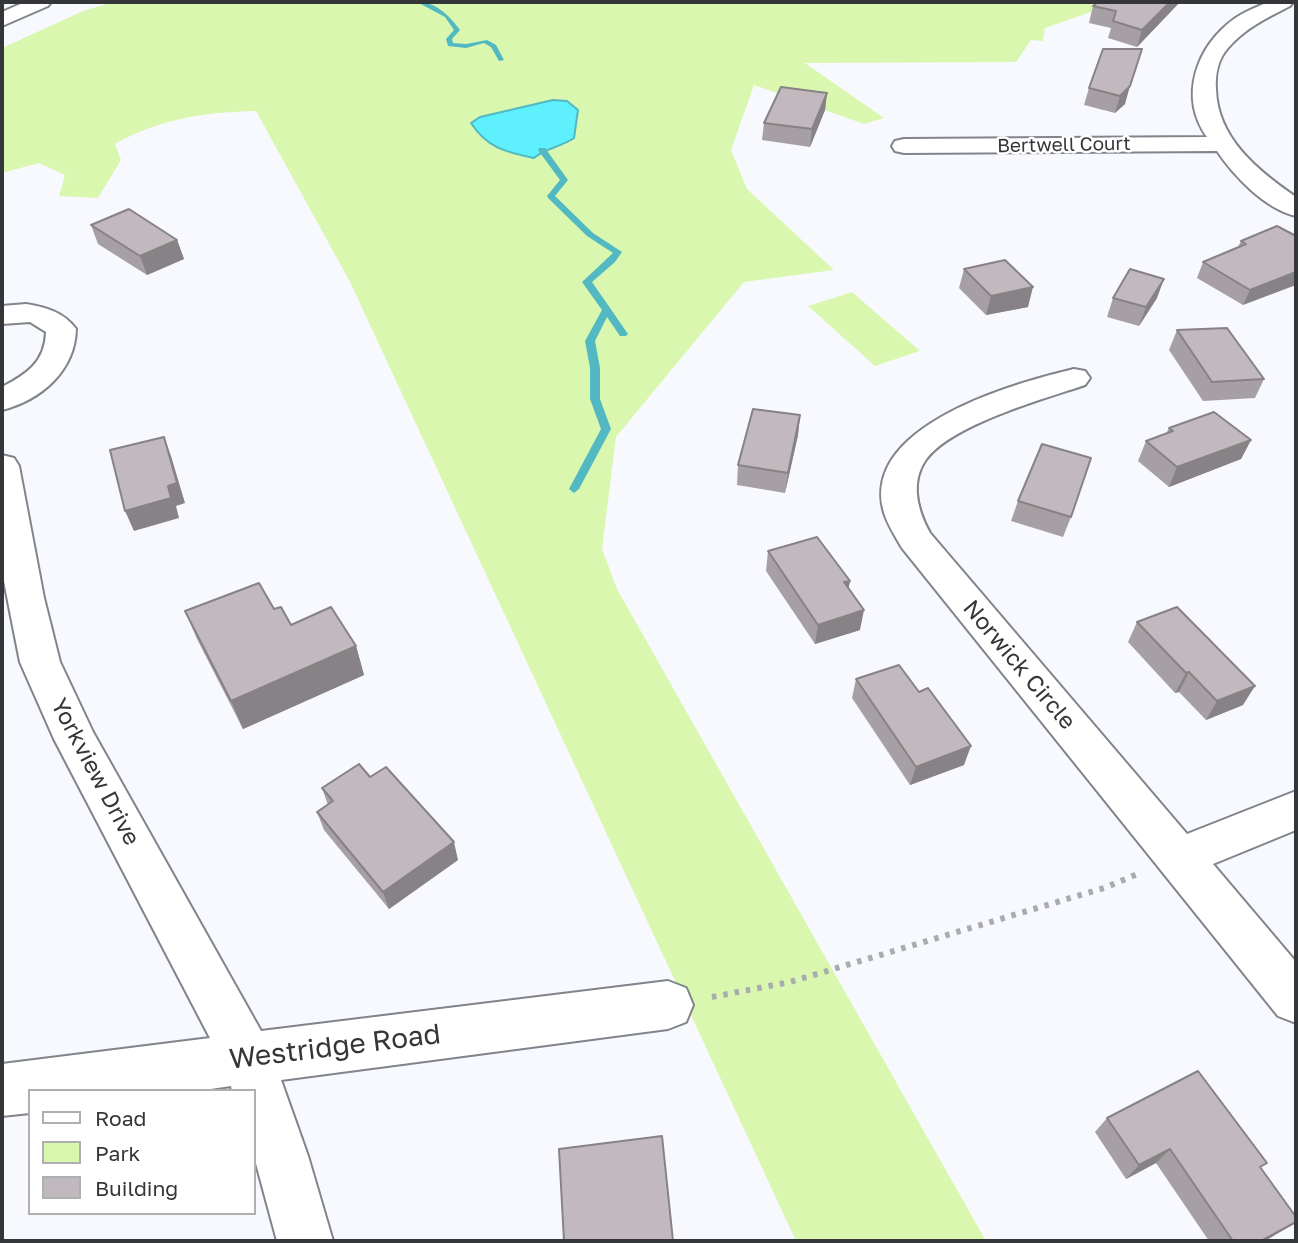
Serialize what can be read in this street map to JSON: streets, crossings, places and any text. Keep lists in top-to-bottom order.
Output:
{
  "streets": {
    "street": [
      "Bertwell Court",
      "Norwick Circle",
      "Yorkview Drive",
      "Westridge Road"
    ]
  },
  "crossings": [
    ["Yorkview Drive", "Westridge Road"]
  ],
  "legend": ["Road", "Park", "Building"]
}
